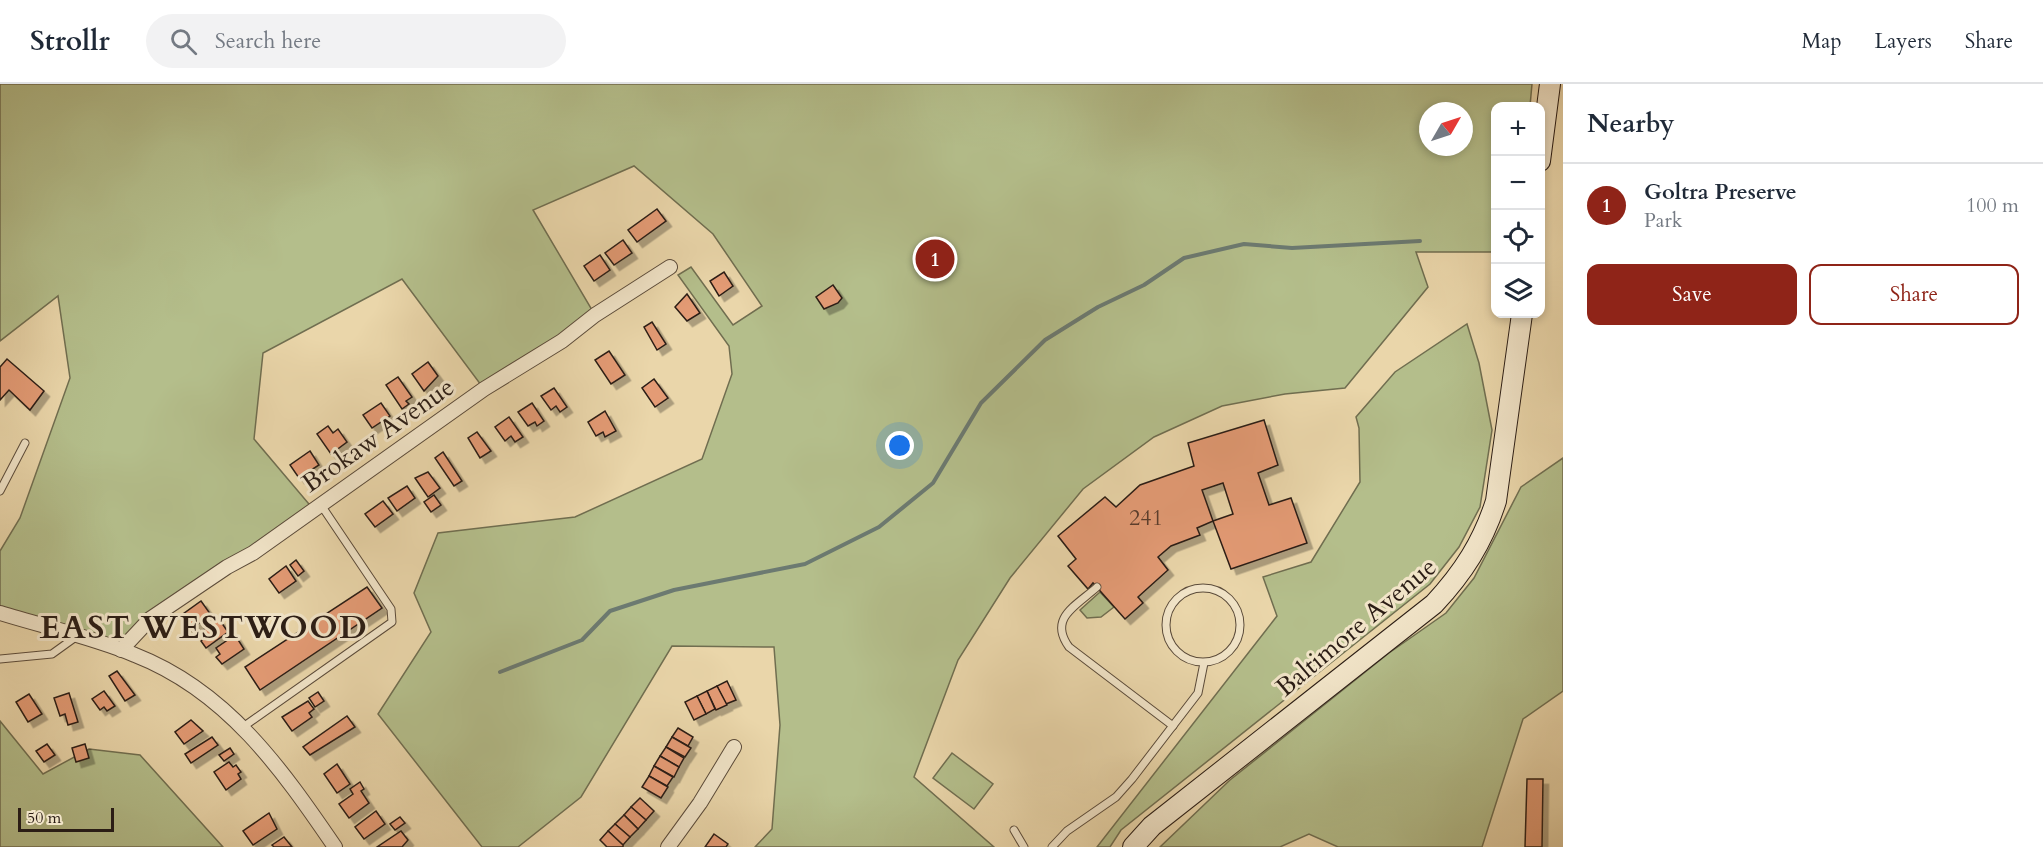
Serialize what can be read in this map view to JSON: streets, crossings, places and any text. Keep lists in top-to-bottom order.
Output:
{
  "streets": {
    "street": ["Brokaw Avenue", "Baltimore Avenue"]
  },
  "districts": ["EAST WESTWOOD"],
  "house_numbers": ["241"],
  "scale_bar": "50 m",
  "north": "top right",
  "page": {
    "header": "Strollr",
    "search": "Search here",
    "nav": ["Map", "Layers", "Share"],
    "heading": "Nearby",
    "map_buttons": ["+", "−"],
    "list": [
      {
        "mark": "1",
        "name": "Goltra Preserve",
        "note": "Park",
        "value": "100 m"
      }
    ],
    "pins": "1",
    "buttons": ["Save", "Share"],
    "scale": "50 m"
  }
}
